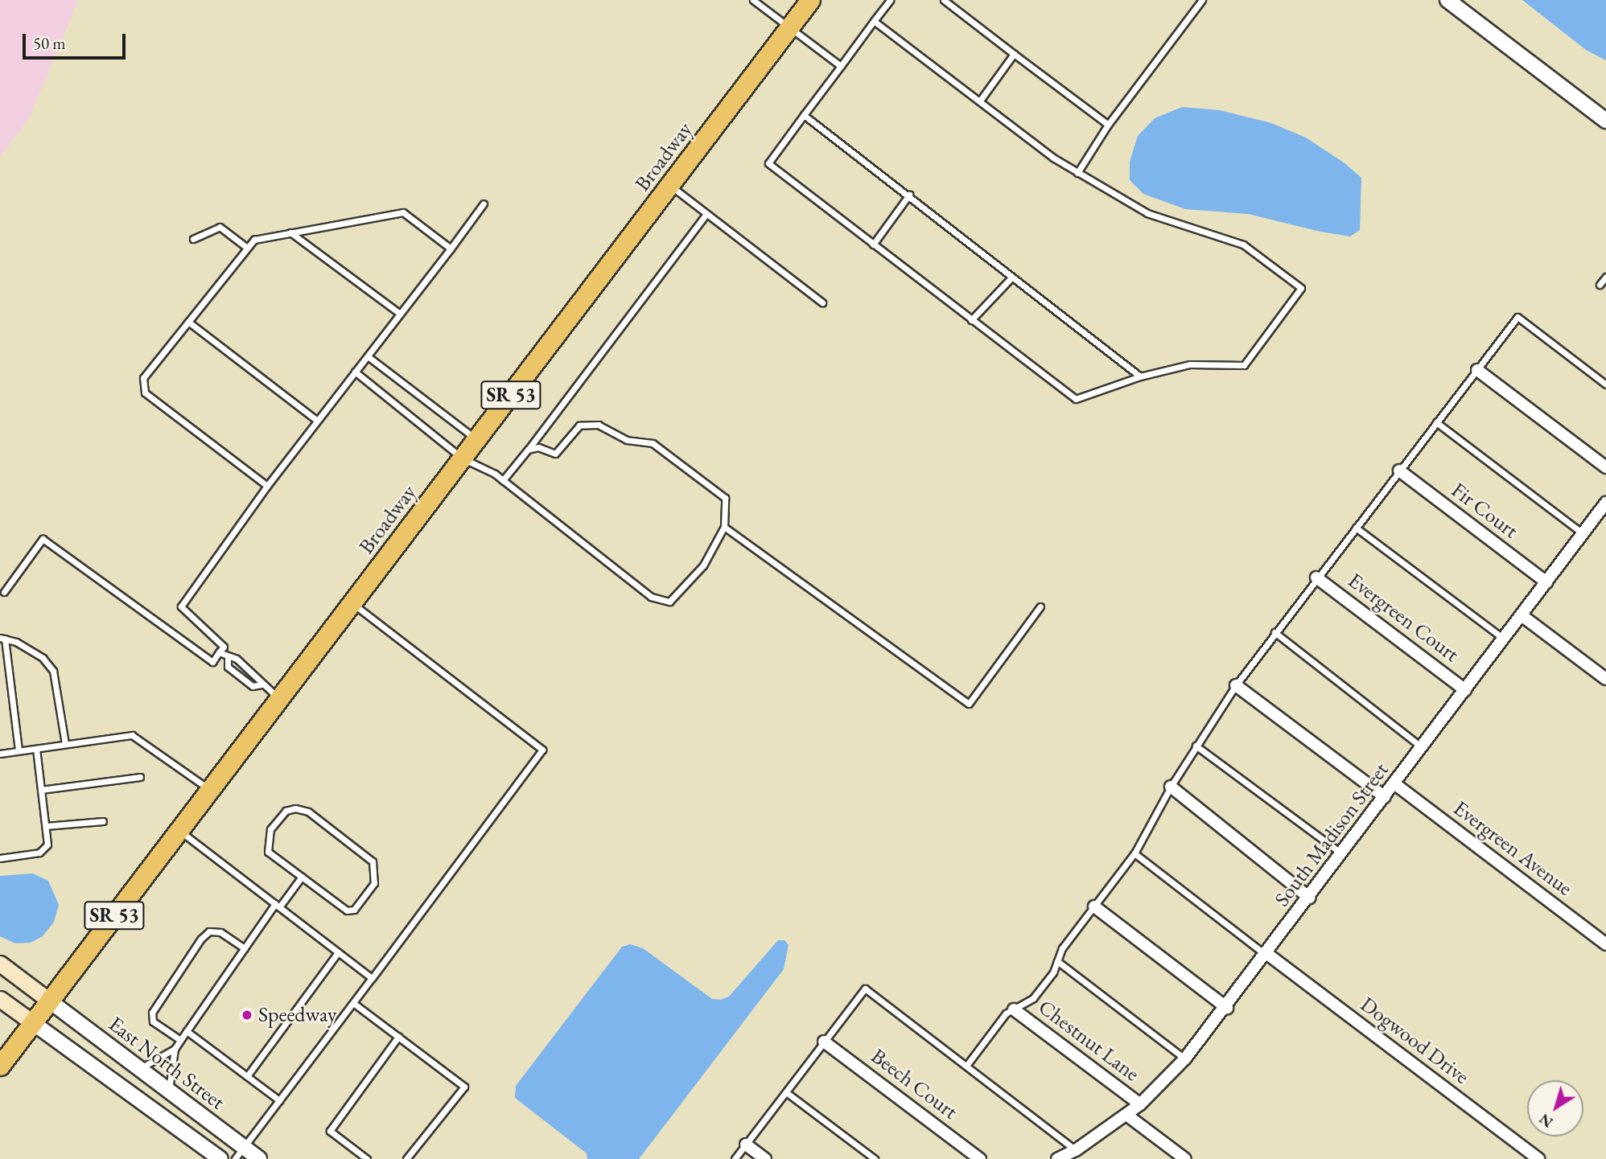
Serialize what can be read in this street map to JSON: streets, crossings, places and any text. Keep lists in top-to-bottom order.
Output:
{
  "streets": {
    "main road": ["Broadway", "SR 53"],
    "street": [
      "Fir Court",
      "Evergreen Court",
      "South Madison Street",
      "Evergreen Avenue",
      "Chestnut Lane",
      "Dogwood Drive",
      "East North Street",
      "Beech Court"
    ]
  },
  "crossings": [
    ["Broadway", "East North Street"],
    ["Fir Court", "South Madison Street"],
    ["Evergreen Court", "South Madison Street"],
    ["South Madison Street", "Evergreen Avenue"],
    ["South Madison Street", "Chestnut Lane"],
    ["South Madison Street", "Dogwood Drive"]
  ],
  "places": ["Speedway"],
  "scale_bar": "50 m",
  "north": "bottom left"
}
